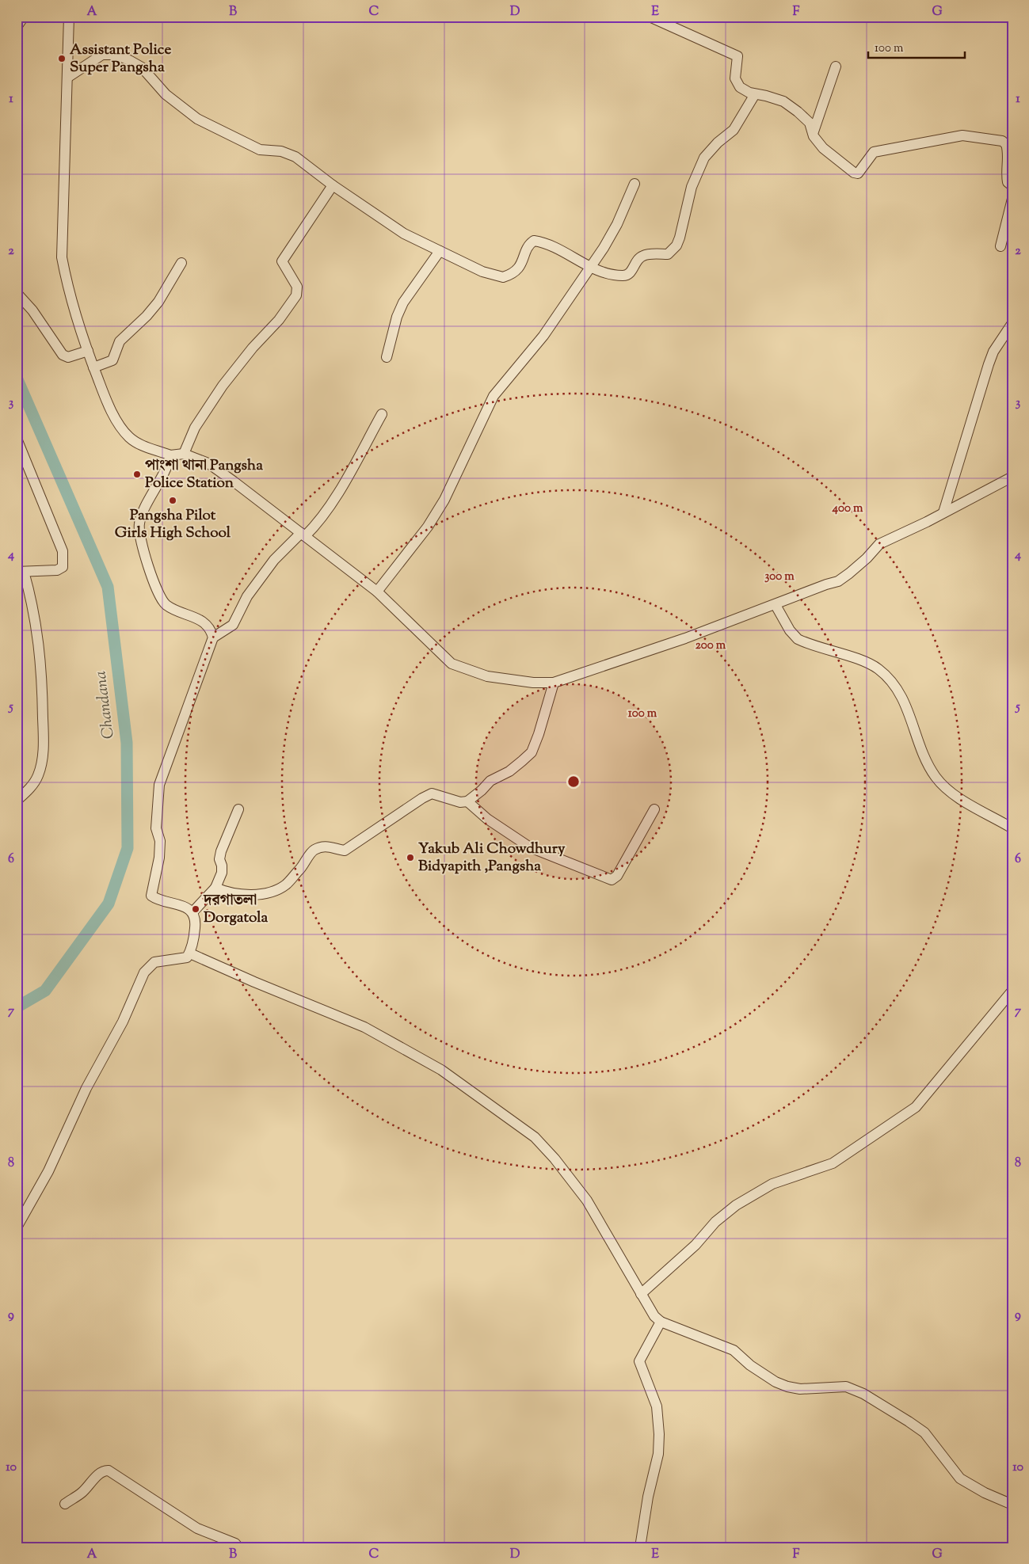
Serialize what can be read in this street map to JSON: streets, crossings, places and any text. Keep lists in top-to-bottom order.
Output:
{
  "water": ["Chandana"],
  "places": [
    "Assistant Police Super Pangsha",
    "পাংশা থানা Pangsha Police Station",
    "Pangsha Pilot Girls High School",
    "Yakub Ali Chowdhury Bidyapith ,Pangsha",
    "দরগাতলা Dorgatola"
  ],
  "scale_bar": "100 m",
  "grid": {
    "columns": [
      "A",
      "B",
      "C",
      "D",
      "E",
      "F",
      "G"
    ],
    "rows": [
      "1",
      "2",
      "3",
      "4",
      "5",
      "6",
      "7",
      "8",
      "9",
      "10"
    ]
  },
  "rings": [
    "400 m",
    "300 m",
    "200 m",
    "100 m"
  ]
}
